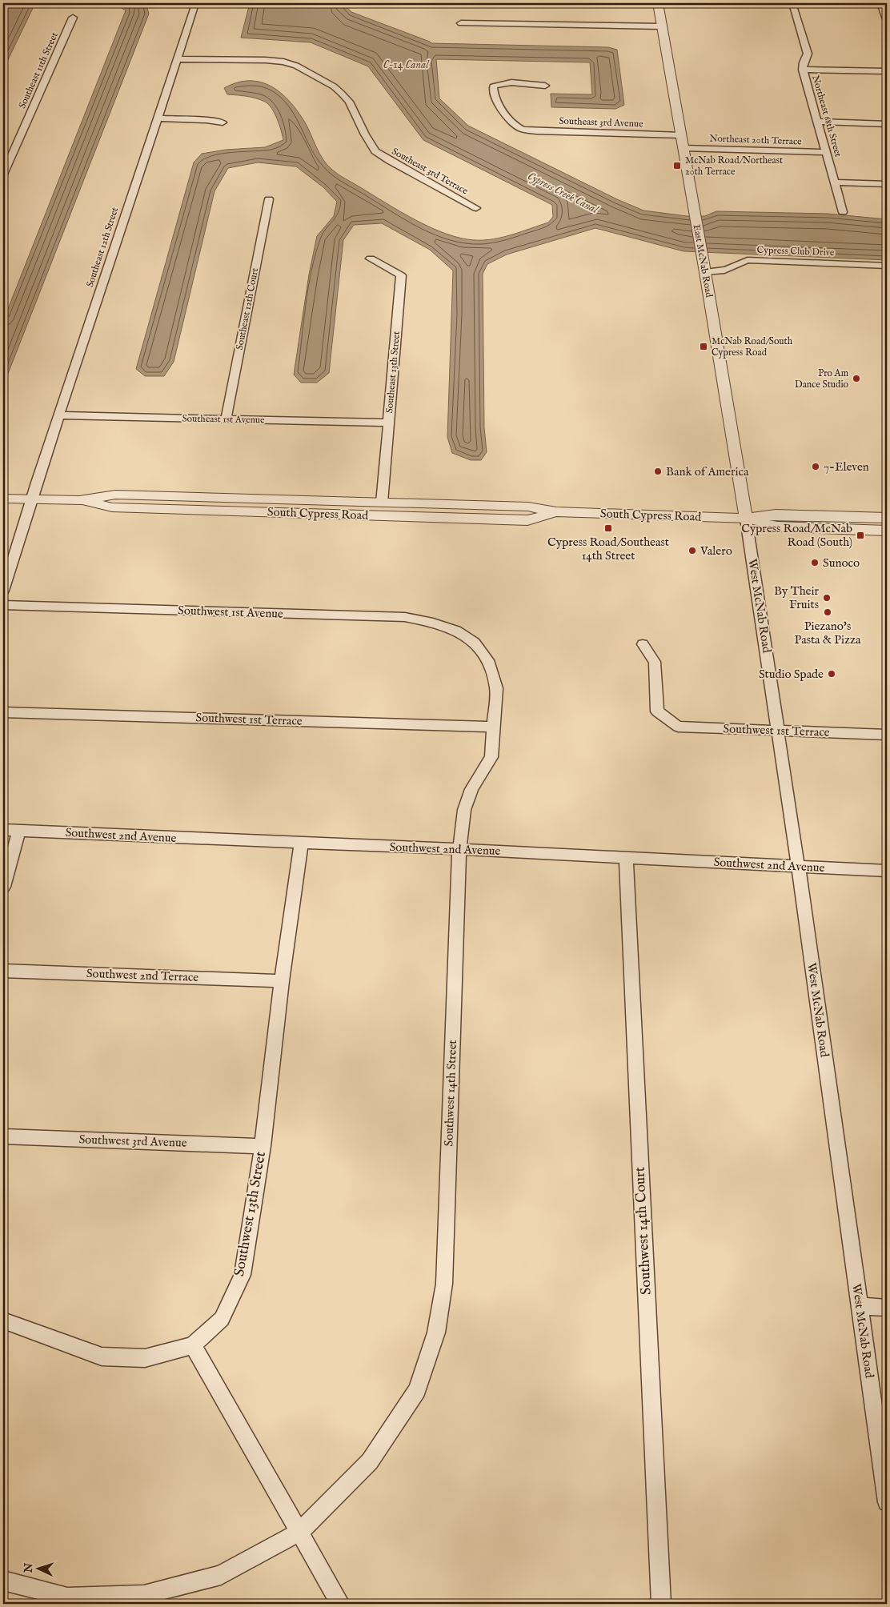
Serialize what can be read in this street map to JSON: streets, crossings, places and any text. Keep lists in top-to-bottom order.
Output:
{
  "streets": {
    "street": [
      "Southeast 11th Street",
      "Northeast 68th Street",
      "Southeast 3rd Avenue",
      "Northeast 20th Terrace",
      "Southeast 3rd Terrace",
      "Southeast 12th Street",
      "Cypress Club Drive",
      "East McNab Road",
      "Southeast 12th Court",
      "Southeast 13th Street",
      "Southeast 1st Avenue",
      "South Cypress Road",
      "West McNab Road",
      "Southwest 1st Avenue",
      "Southwest 1st Terrace",
      "Southwest 2nd Avenue",
      "Southwest 2nd Terrace",
      "Southwest 14th Street",
      "Southwest 3rd Avenue",
      "Southwest 13th Street",
      "Southwest 14th Court"
    ]
  },
  "crossings": [
    ["Northeast 68th Street", "Northeast 20th Terrace"],
    ["Southeast 3rd Avenue", "East McNab Road"],
    ["Northeast 20th Terrace", "East McNab Road"],
    ["Southeast 3rd Terrace", "Southeast 12th Street"],
    ["Southeast 12th Street", "Southeast 1st Avenue"],
    ["Southeast 12th Street", "South Cypress Road"],
    ["Cypress Club Drive", "East McNab Road"],
    ["East McNab Road", "South Cypress Road"],
    ["East McNab Road", "West McNab Road"],
    ["Southeast 12th Court", "Southeast 1st Avenue"],
    ["Southeast 13th Street", "Southeast 1st Avenue"],
    ["Southeast 13th Street", "South Cypress Road"],
    ["South Cypress Road", "West McNab Road"],
    ["West McNab Road", "Southwest 1st Terrace"],
    ["West McNab Road", "Southwest 2nd Avenue"],
    ["Southwest 1st Avenue", "Southwest 14th Street"],
    ["Southwest 1st Terrace", "Southwest 14th Street"],
    ["Southwest 2nd Avenue", "Southwest 14th Street"],
    ["Southwest 2nd Avenue", "Southwest 13th Street"],
    ["Southwest 2nd Avenue", "Southwest 14th Court"],
    ["Southwest 2nd Terrace", "Southwest 13th Street"],
    ["Southwest 3rd Avenue", "Southwest 13th Street"]
  ],
  "water": ["C-14 Canal", "Cypress Creek Canal"],
  "places": {
    "transit": [
      "McNab Road/Northeast 20th Terrace",
      "McNab Road/South Cypress Road",
      "Cypress Road/Southeast 14th Street",
      "Cypress Road/McNab Road (South)"
    ],
    "other": [
      "Pro Am Dance Studio",
      "7-Eleven",
      "Bank of America",
      "Valero",
      "Sunoco",
      "By Their Fruits",
      "Piezano's Pasta & Pizza",
      "Studio Spade"
    ]
  },
  "north": "left"
}
